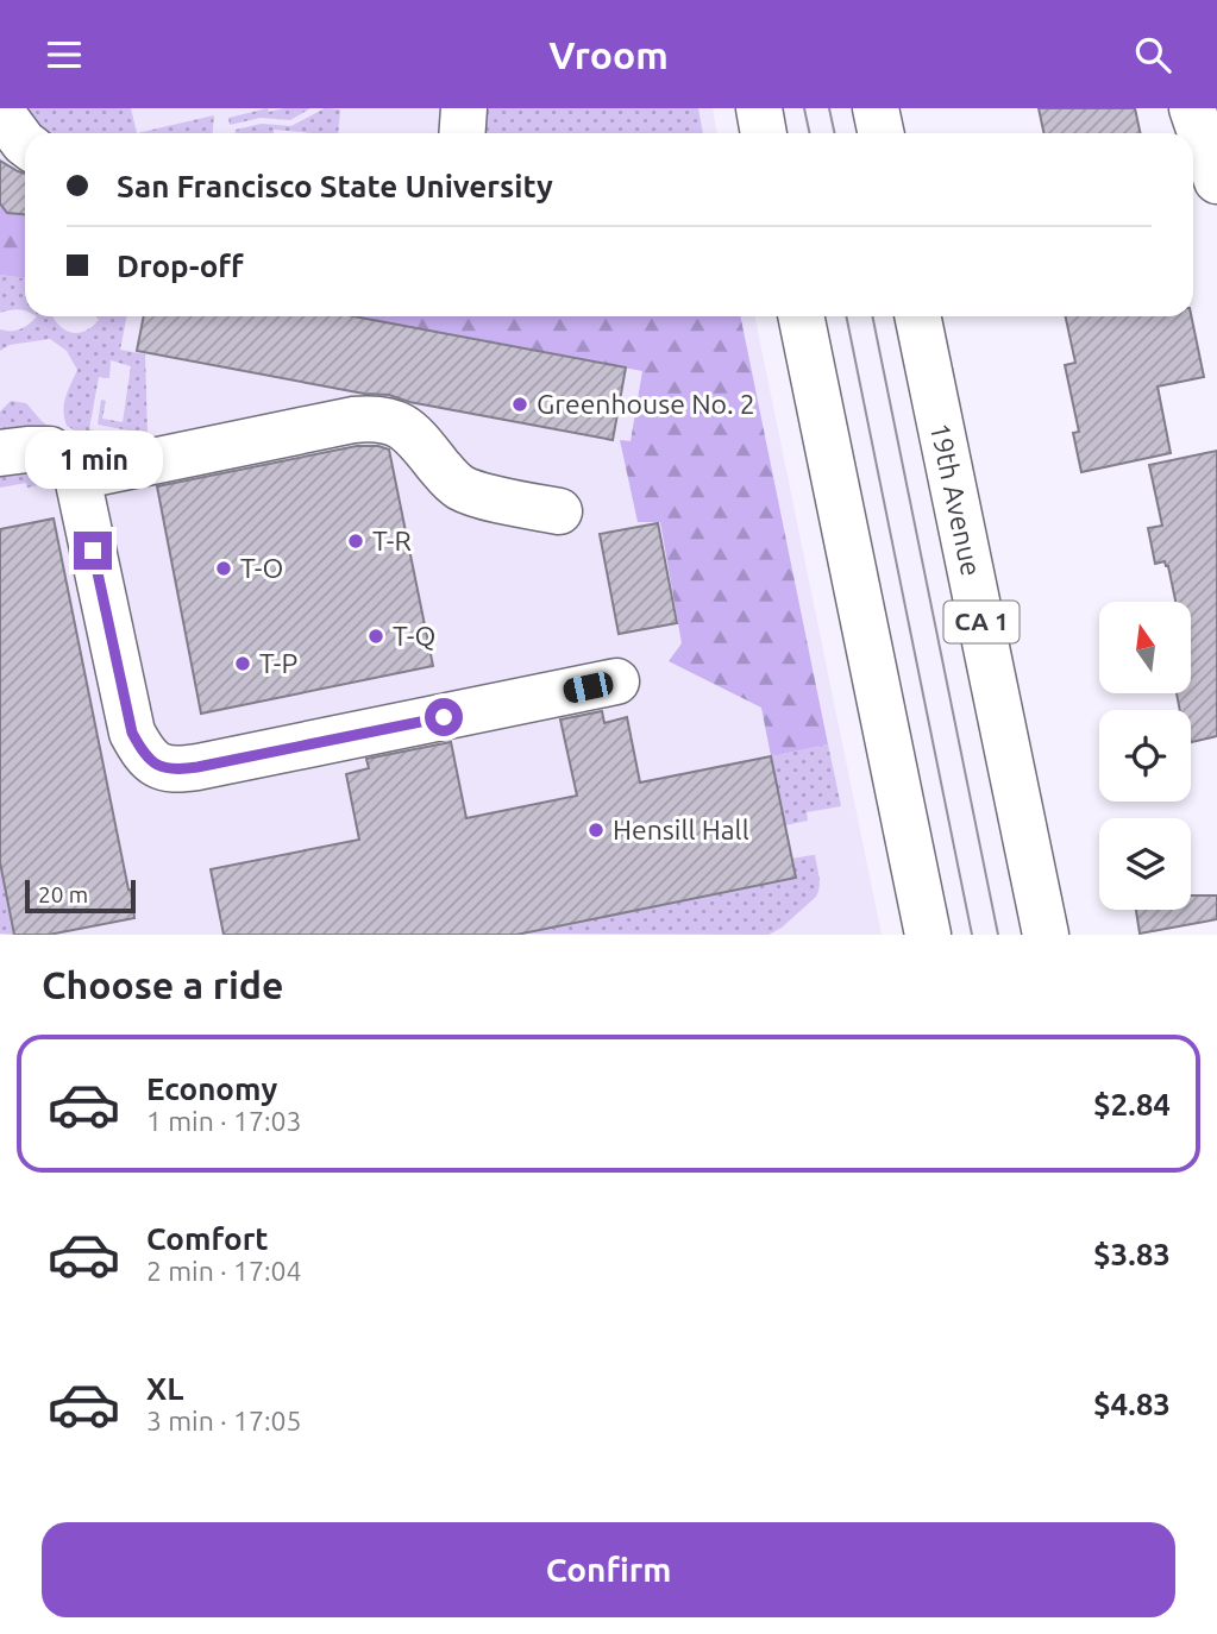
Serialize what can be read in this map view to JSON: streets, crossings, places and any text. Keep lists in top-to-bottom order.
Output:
{
  "streets": {
    "main road": ["19th Avenue", "CA 1"]
  },
  "places": [
    "Greenhouse No. 2",
    "T-R",
    "T-O",
    "T-Q",
    "T-P",
    "Hensill Hall"
  ],
  "scale_bar": "20 m",
  "north": "top",
  "page": {
    "header": "Vroom",
    "banner": ["San Francisco State University", "Drop-off"],
    "bubble": "1 min",
    "scale": "20 m",
    "heading": "Choose a ride",
    "list": [
      {
        "name": "Economy",
        "note": "1 min · 17:03",
        "value": "$2.84"
      },
      {
        "name": "Comfort",
        "note": "2 min · 17:04",
        "value": "$3.83"
      },
      {
        "name": "XL",
        "note": "3 min · 17:05",
        "value": "$4.83"
      }
    ],
    "buttons": "Confirm"
  }
}
